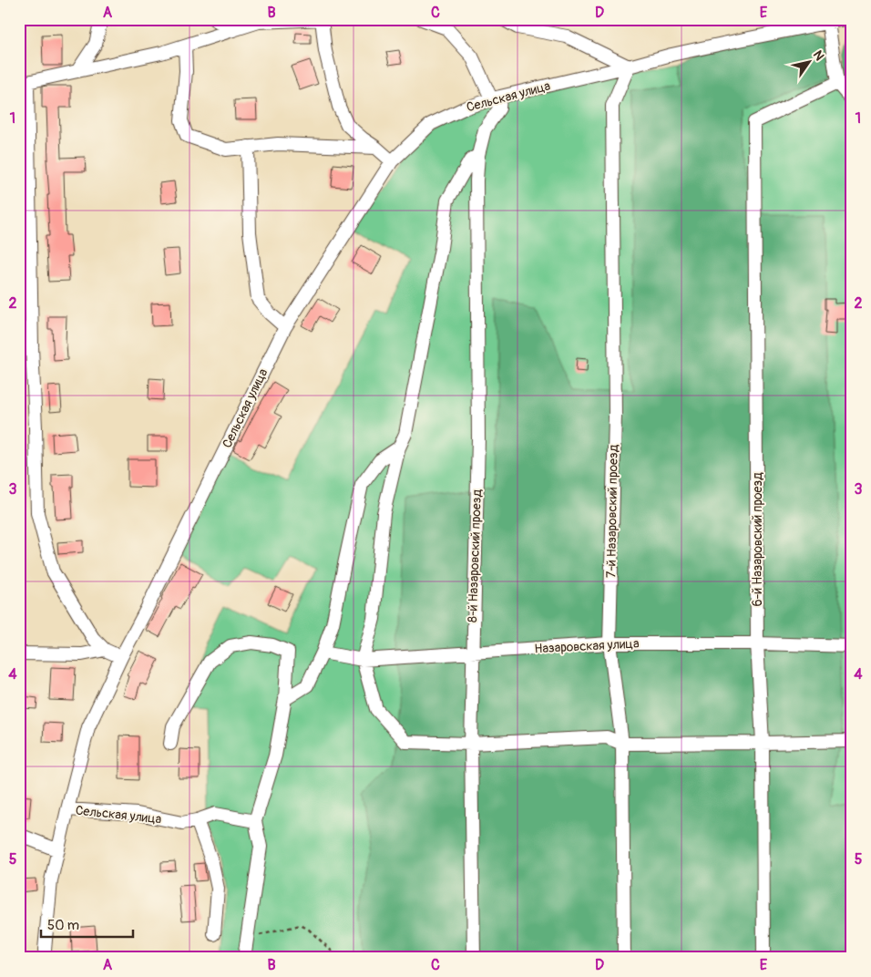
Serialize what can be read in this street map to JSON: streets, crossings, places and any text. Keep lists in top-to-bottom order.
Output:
{
  "streets": {
    "street": [
      "Сельская улица",
      "7-й Назаровский проезд",
      "6-й Назаровский проезд",
      "8-й Назаровский проезд",
      "Назаровская улица"
    ]
  },
  "crossings": [
    ["Сельская улица", "7-й Назаровский проезд"],
    ["Сельская улица", "8-й Назаровский проезд"],
    ["7-й Назаровский проезд", "Назаровская улица"],
    ["6-й Назаровский проезд", "Назаровская улица"],
    ["8-й Назаровский проезд", "Назаровская улица"]
  ],
  "scale_bar": "50 m",
  "north": "top right",
  "grid": {
    "columns": [
      "A",
      "B",
      "C",
      "D",
      "E"
    ],
    "rows": [
      "1",
      "2",
      "3",
      "4",
      "5"
    ]
  }
}
